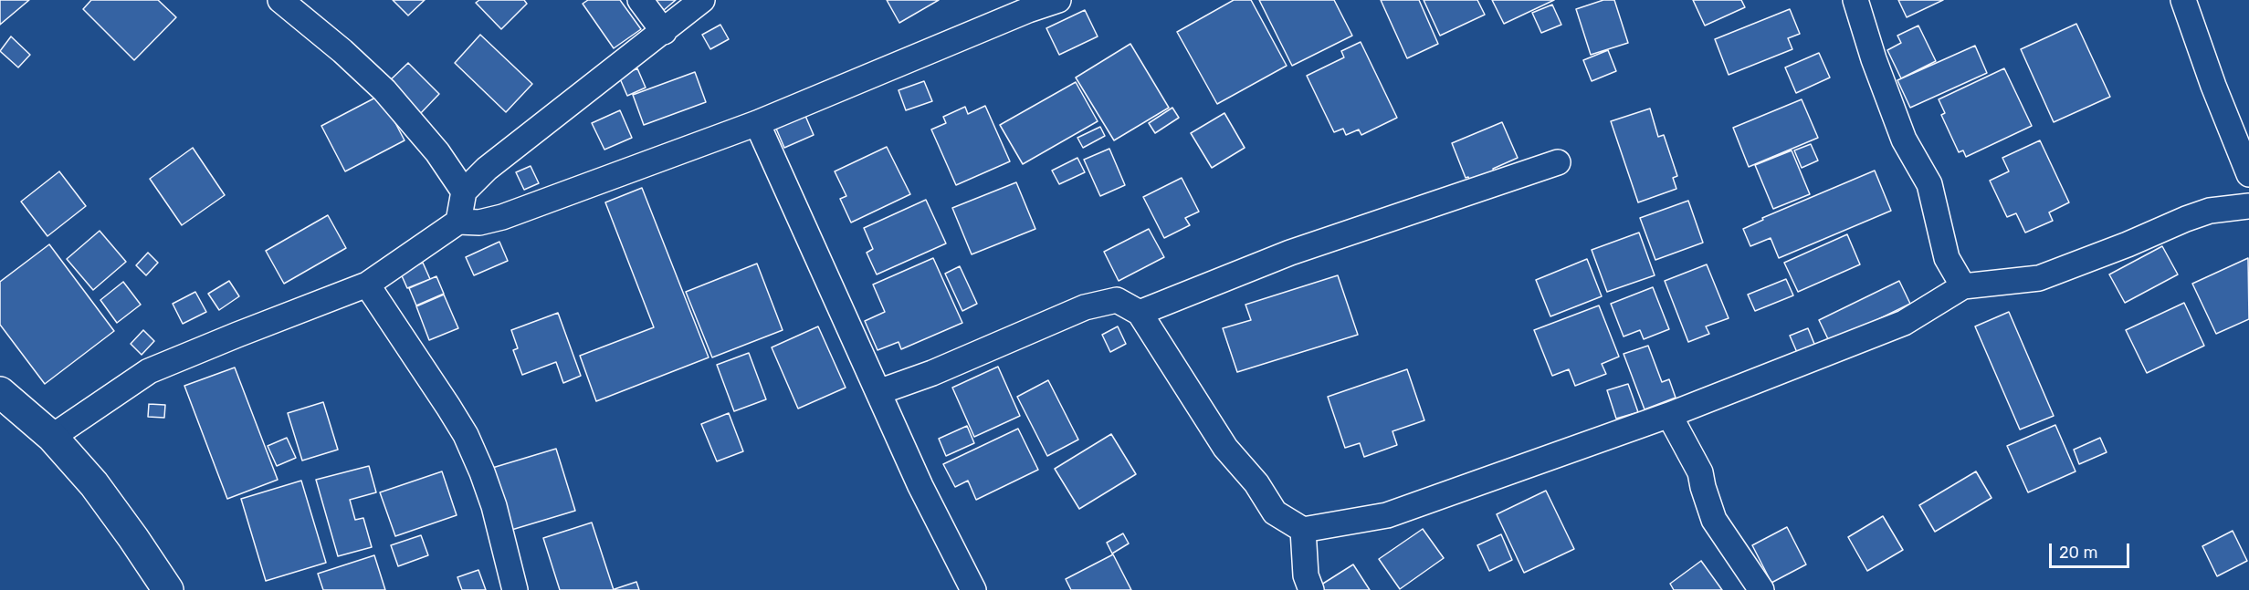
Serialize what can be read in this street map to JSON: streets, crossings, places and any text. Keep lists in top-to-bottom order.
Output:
{
  "scale_bar": "20 m"
}
